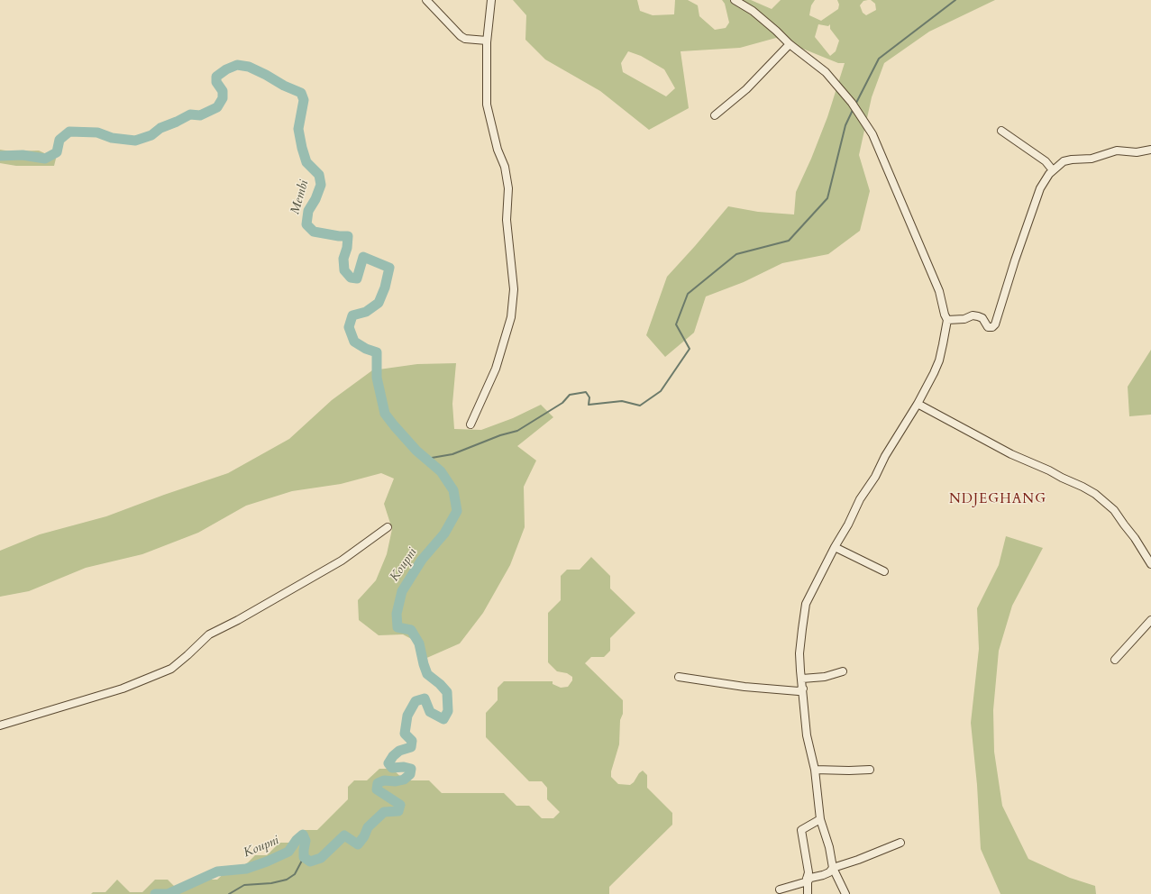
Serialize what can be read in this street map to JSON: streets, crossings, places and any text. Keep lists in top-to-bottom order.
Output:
{
  "districts": ["NDJEGHANG"],
  "water": ["Membi", "Koupni"]
}
